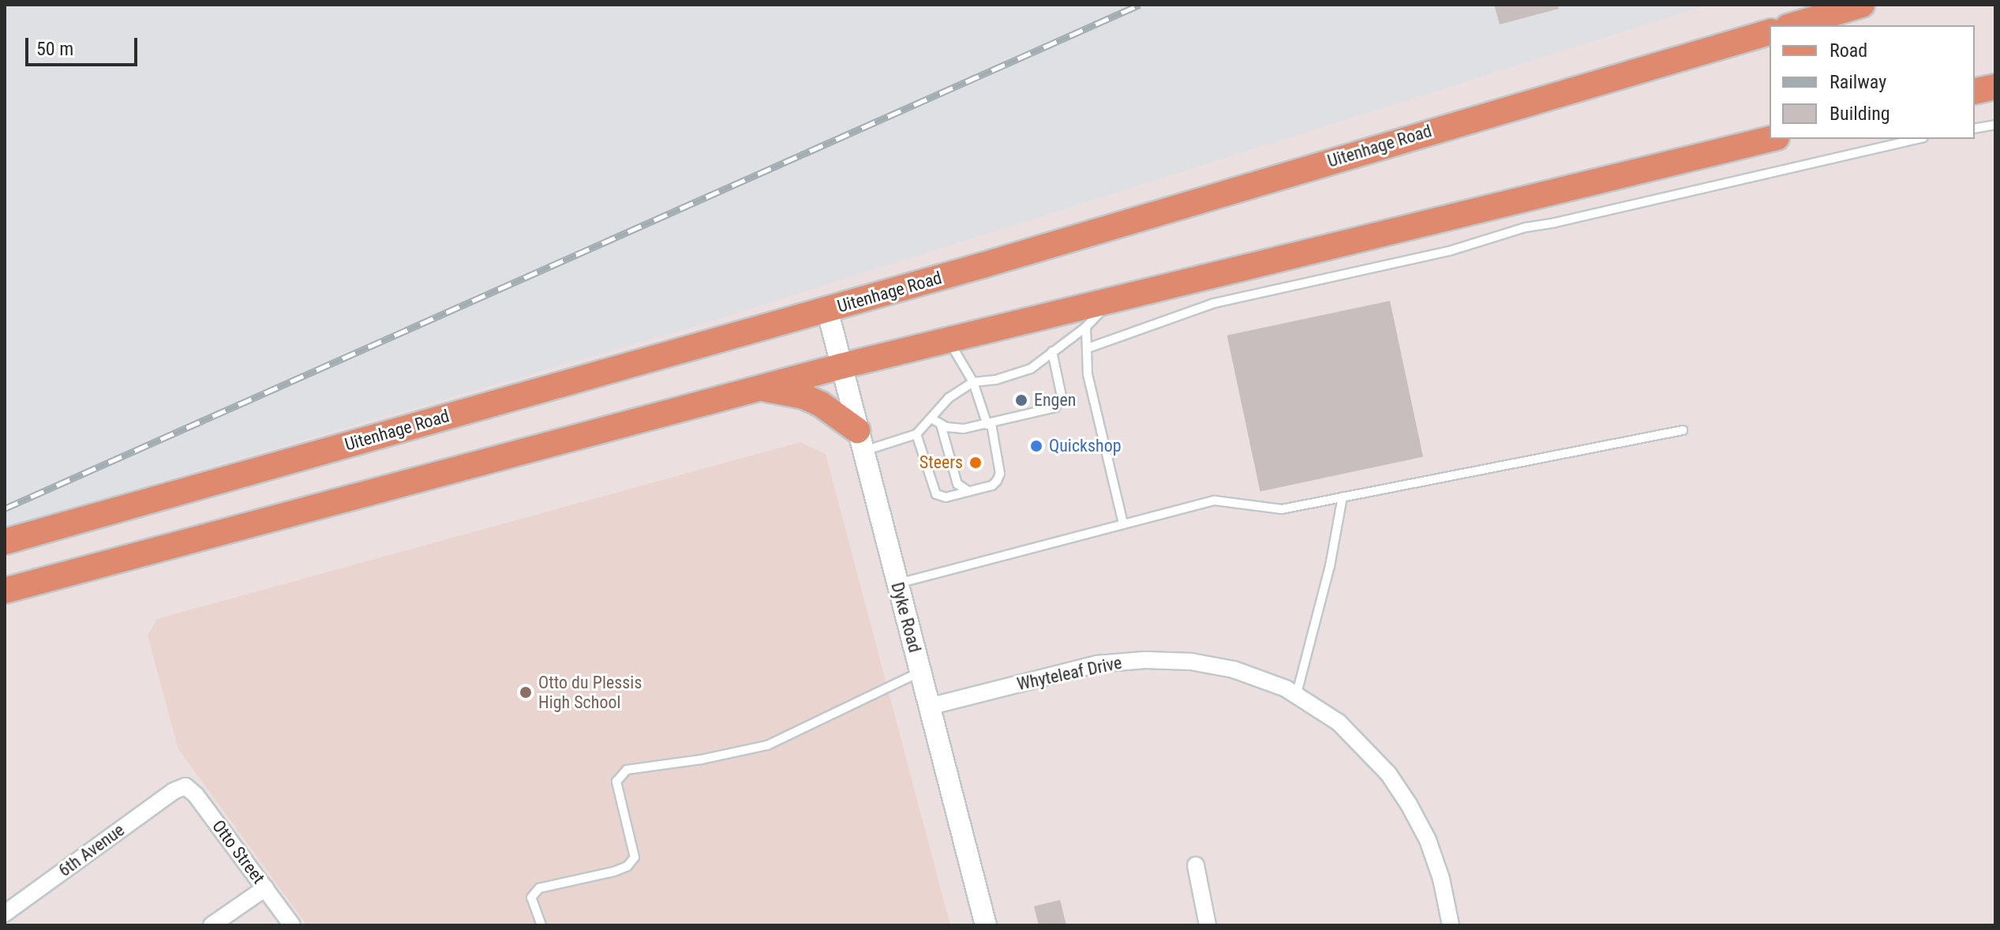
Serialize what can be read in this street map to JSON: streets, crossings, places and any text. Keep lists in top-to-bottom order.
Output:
{
  "streets": {
    "main road": ["Uitenhage Road"],
    "street": [
      "Dyke Road",
      "Whyteleaf Drive",
      "6th Avenue",
      "Otto Street"
    ]
  },
  "crossings": [
    ["Uitenhage Road", "Dyke Road"],
    ["Dyke Road", "Whyteleaf Drive"],
    ["6th Avenue", "Otto Street"]
  ],
  "places": [
    "Engen",
    "Quickshop",
    "Steers",
    "Otto du Plessis High School"
  ],
  "legend": ["Road", "Railway", "Building"],
  "scale_bar": "50 m"
}
